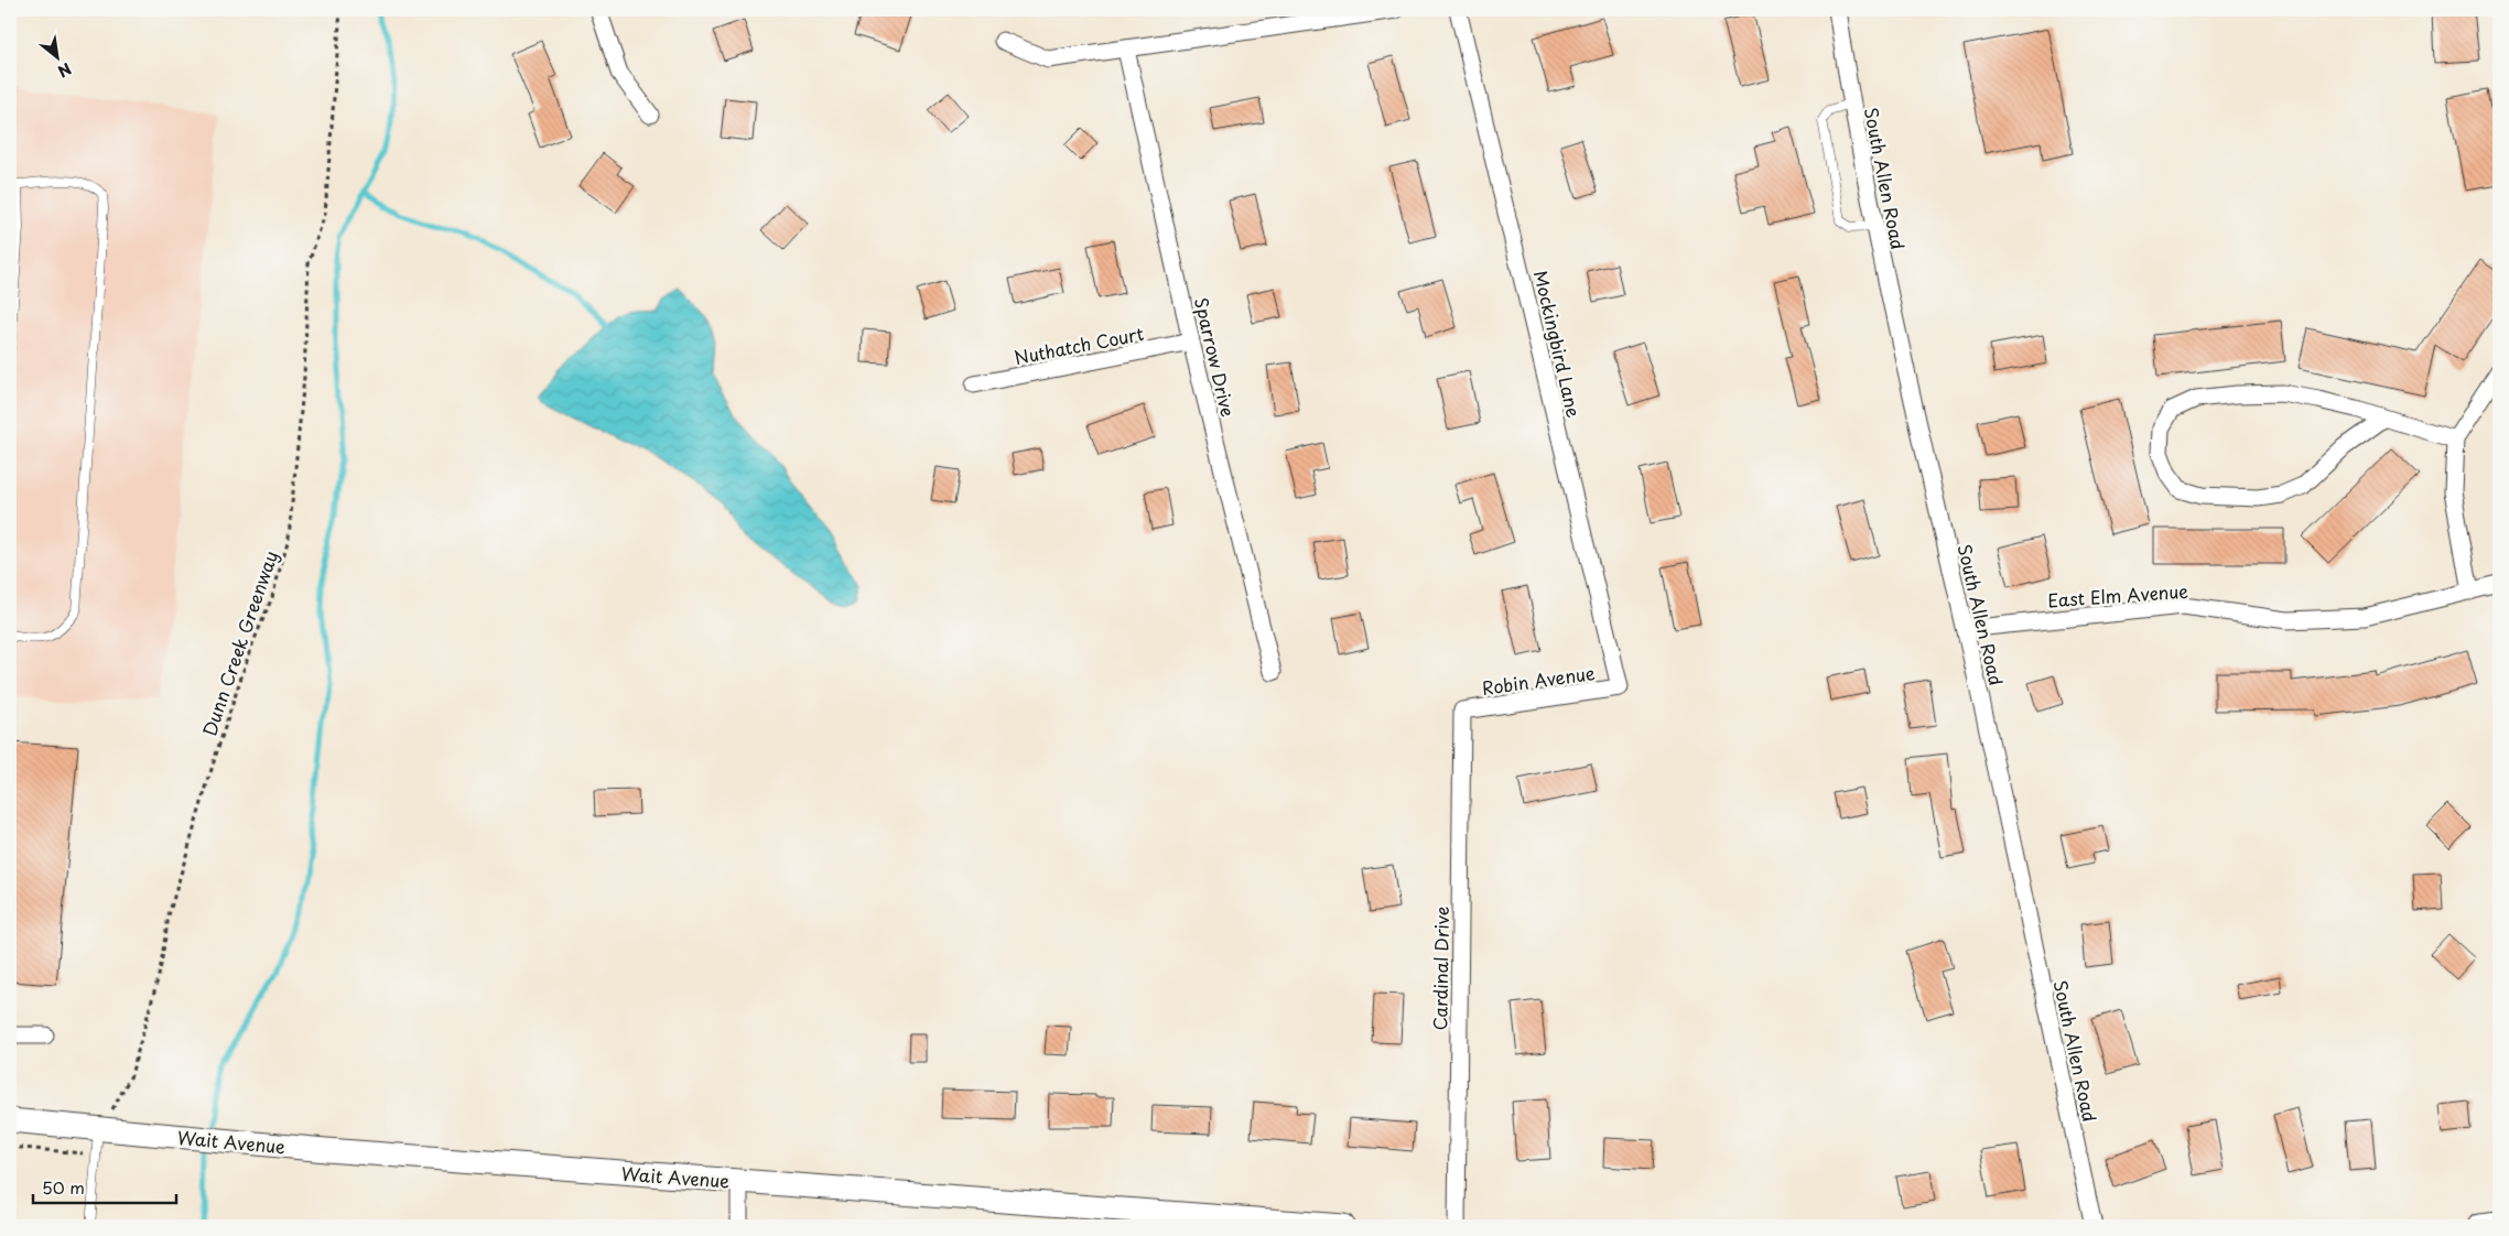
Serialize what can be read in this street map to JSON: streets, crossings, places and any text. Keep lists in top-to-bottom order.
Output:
{
  "streets": {
    "main road": ["Wait Avenue"],
    "street": [
      "South Allen Road",
      "Mockingbird Lane",
      "Nuthatch Court",
      "Sparrow Drive",
      "East Elm Avenue",
      "Robin Avenue",
      "Cardinal Drive"
    ],
    "path": ["Dunn Creek Greenway"]
  },
  "crossings": [
    ["South Allen Road", "East Elm Avenue"],
    ["Mockingbird Lane", "Robin Avenue"],
    ["Nuthatch Court", "Sparrow Drive"],
    ["Robin Avenue", "Cardinal Drive"]
  ],
  "scale_bar": "50 m",
  "north": "bottom right"
}
